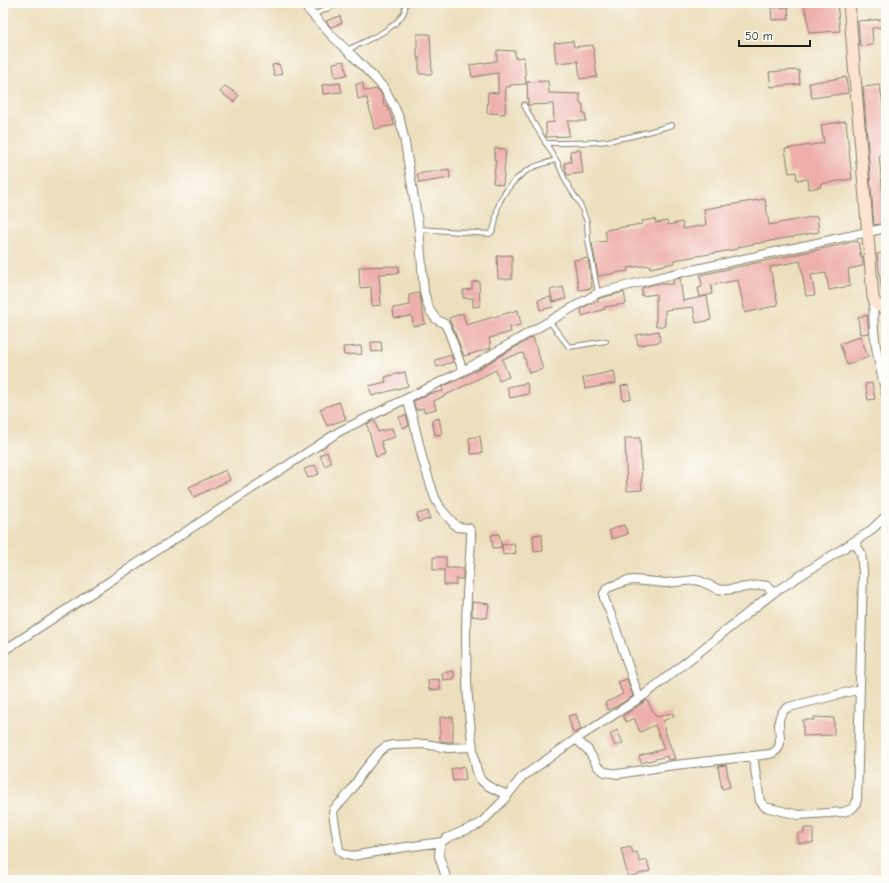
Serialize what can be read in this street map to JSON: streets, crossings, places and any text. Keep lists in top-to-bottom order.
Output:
{
  "scale_bar": "50 m"
}
